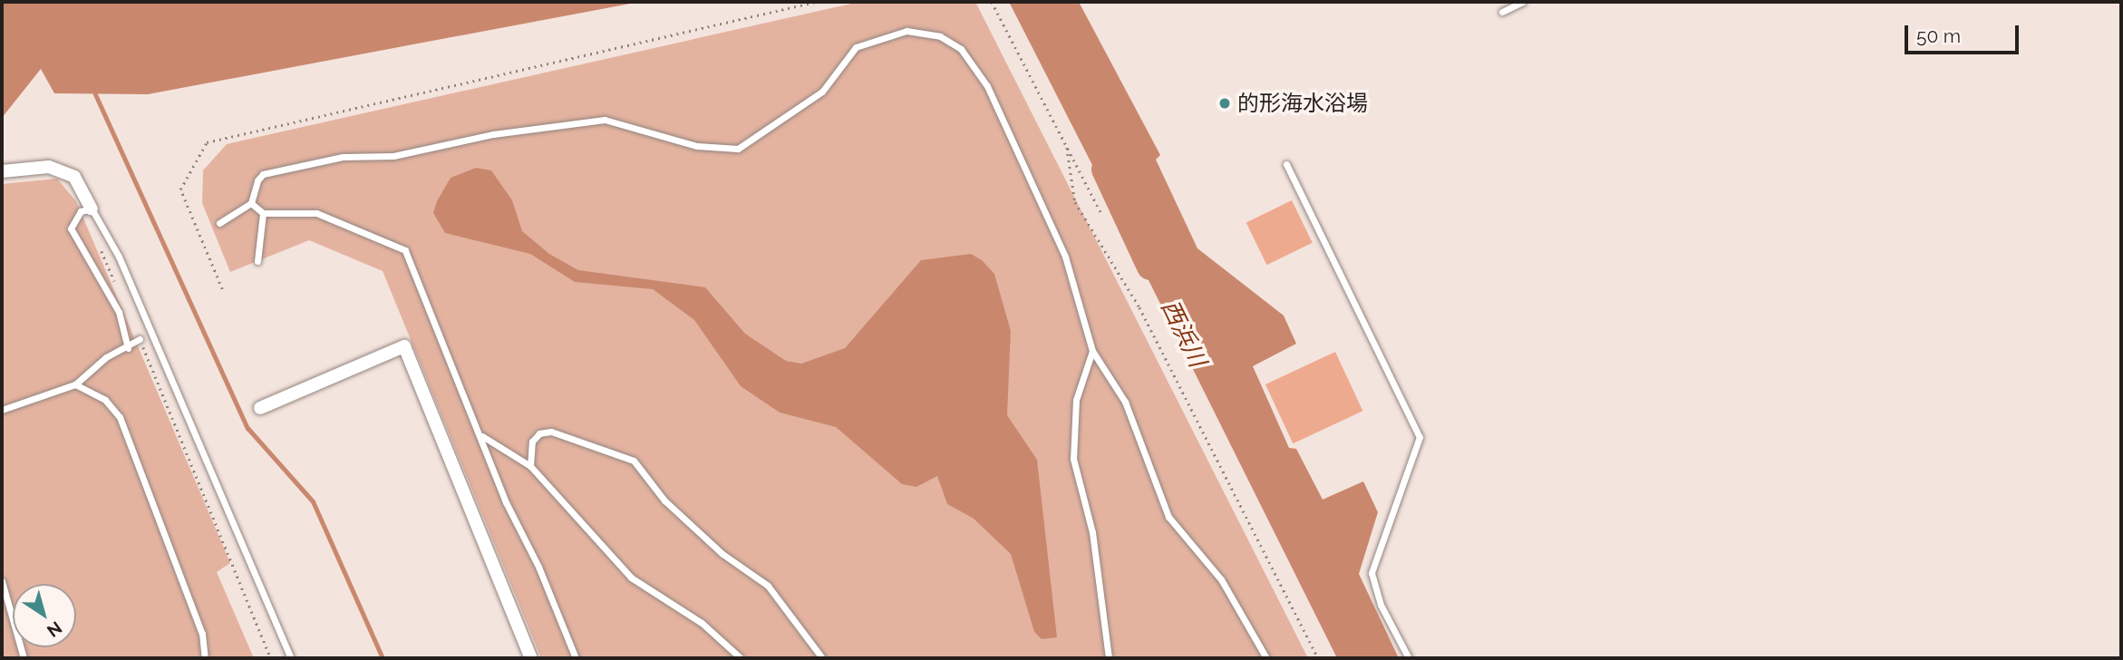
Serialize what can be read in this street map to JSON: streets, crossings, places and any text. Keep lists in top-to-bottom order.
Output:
{
  "water": ["西浜川"],
  "places": ["的形海水浴場"],
  "scale_bar": "50 m",
  "north": "bottom right"
}
